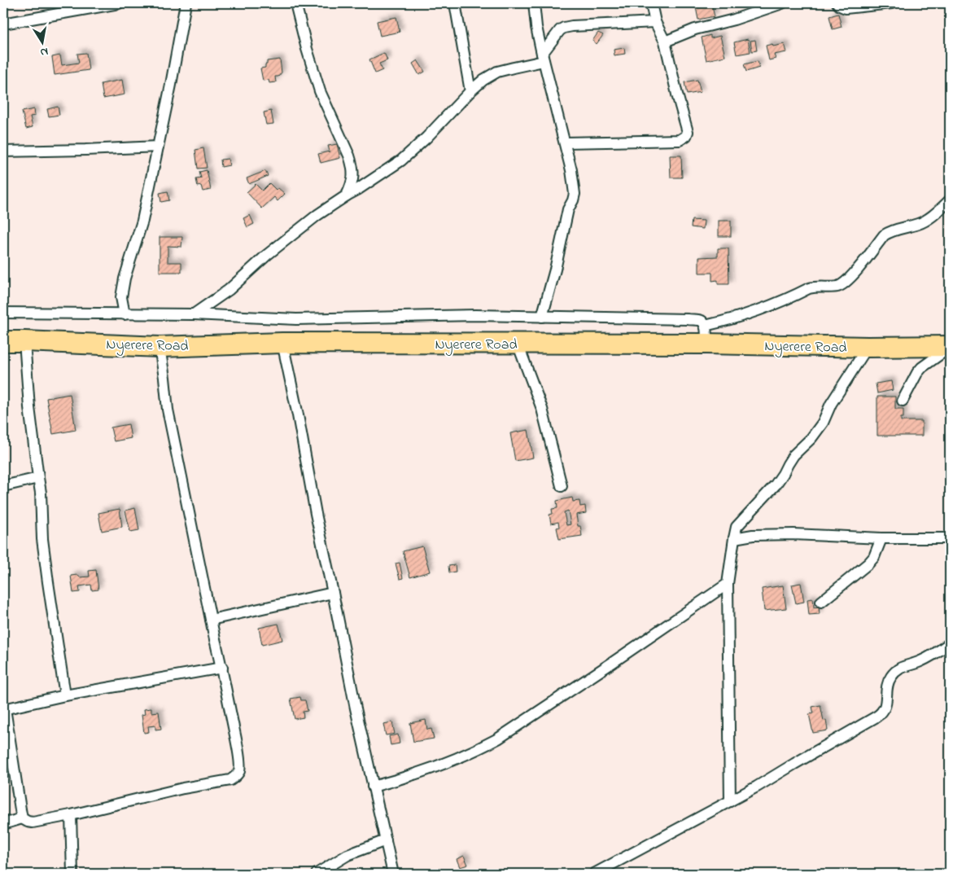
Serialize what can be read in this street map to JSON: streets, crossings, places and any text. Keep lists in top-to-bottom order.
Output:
{
  "streets": {
    "highway": ["Nyerere Road"]
  },
  "north": "bottom"
}
